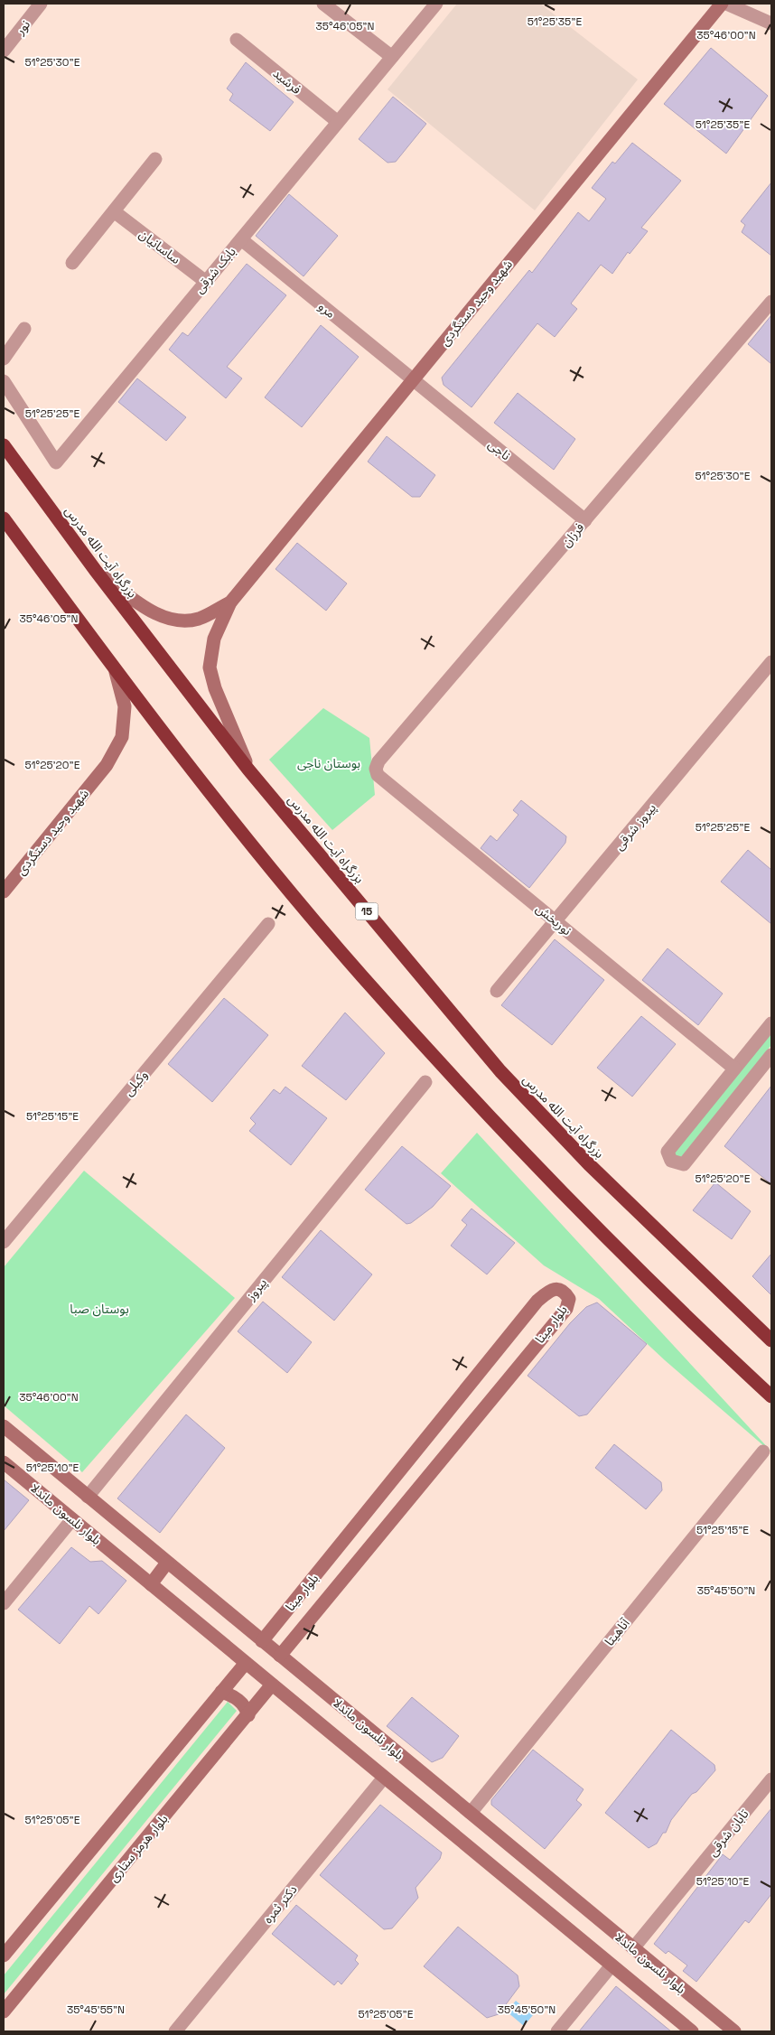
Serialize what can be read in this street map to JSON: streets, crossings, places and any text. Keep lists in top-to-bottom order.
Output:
{
  "streets": {
    "highway": ["بزرگراه آیت الله مدرس", "15"],
    "main road": [
      "شهید وحید دستگردی",
      "بلوار مینا",
      "بلوار نلسون ماندلا",
      "بلوار هرمز ستاری"
    ],
    "street": [
      "نور",
      "فرشید",
      "ساسانیان",
      "بابک شرقی",
      "مرو",
      "ناجی",
      "فرزان",
      "پیروز شرقی",
      "نوربخش",
      "وكيلی",
      "پیروز",
      "آناهیتا",
      "تابان شرقی",
      "دکتر ثمره"
    ]
  },
  "crossings": [
    ["فرشید", "بابک شرقی"],
    ["ساسانیان", "بابک شرقی"],
    ["بابک شرقی", "مرو"],
    ["شهید وحید دستگردی", "مرو"],
    ["شهید وحید دستگردی", "ناجی"],
    ["شهید وحید دستگردی", "بزرگراه آیت الله مدرس"],
    ["مرو", "ناجی"],
    ["ناجی", "فرزان"],
    ["فرزان", "نوربخش"],
    ["پیروز شرقی", "نوربخش"],
    ["پیروز", "بلوار نلسون ماندلا"],
    ["بلوار مینا", "بلوار نلسون ماندلا"],
    ["بلوار نلسون ماندلا", "آناهیتا"],
    ["بلوار نلسون ماندلا", "تابان شرقی"],
    ["بلوار نلسون ماندلا", "بلوار هرمز ستاری"],
    ["بلوار نلسون ماندلا", "دکتر ثمره"]
  ],
  "parks": ["بوستان ناجی", "بوستان صبا"],
  "coordinates": [
    "51°25'35\"E",
    "35°46'05\"N",
    "35°46'00\"N",
    "51°25'30\"E",
    "51°25'25\"E",
    "51°25'20\"E",
    "51°25'15\"E",
    "51°25'10\"E",
    "35°45'50\"N",
    "51°25'05\"E",
    "35°45'55\"N"
  ]
}
